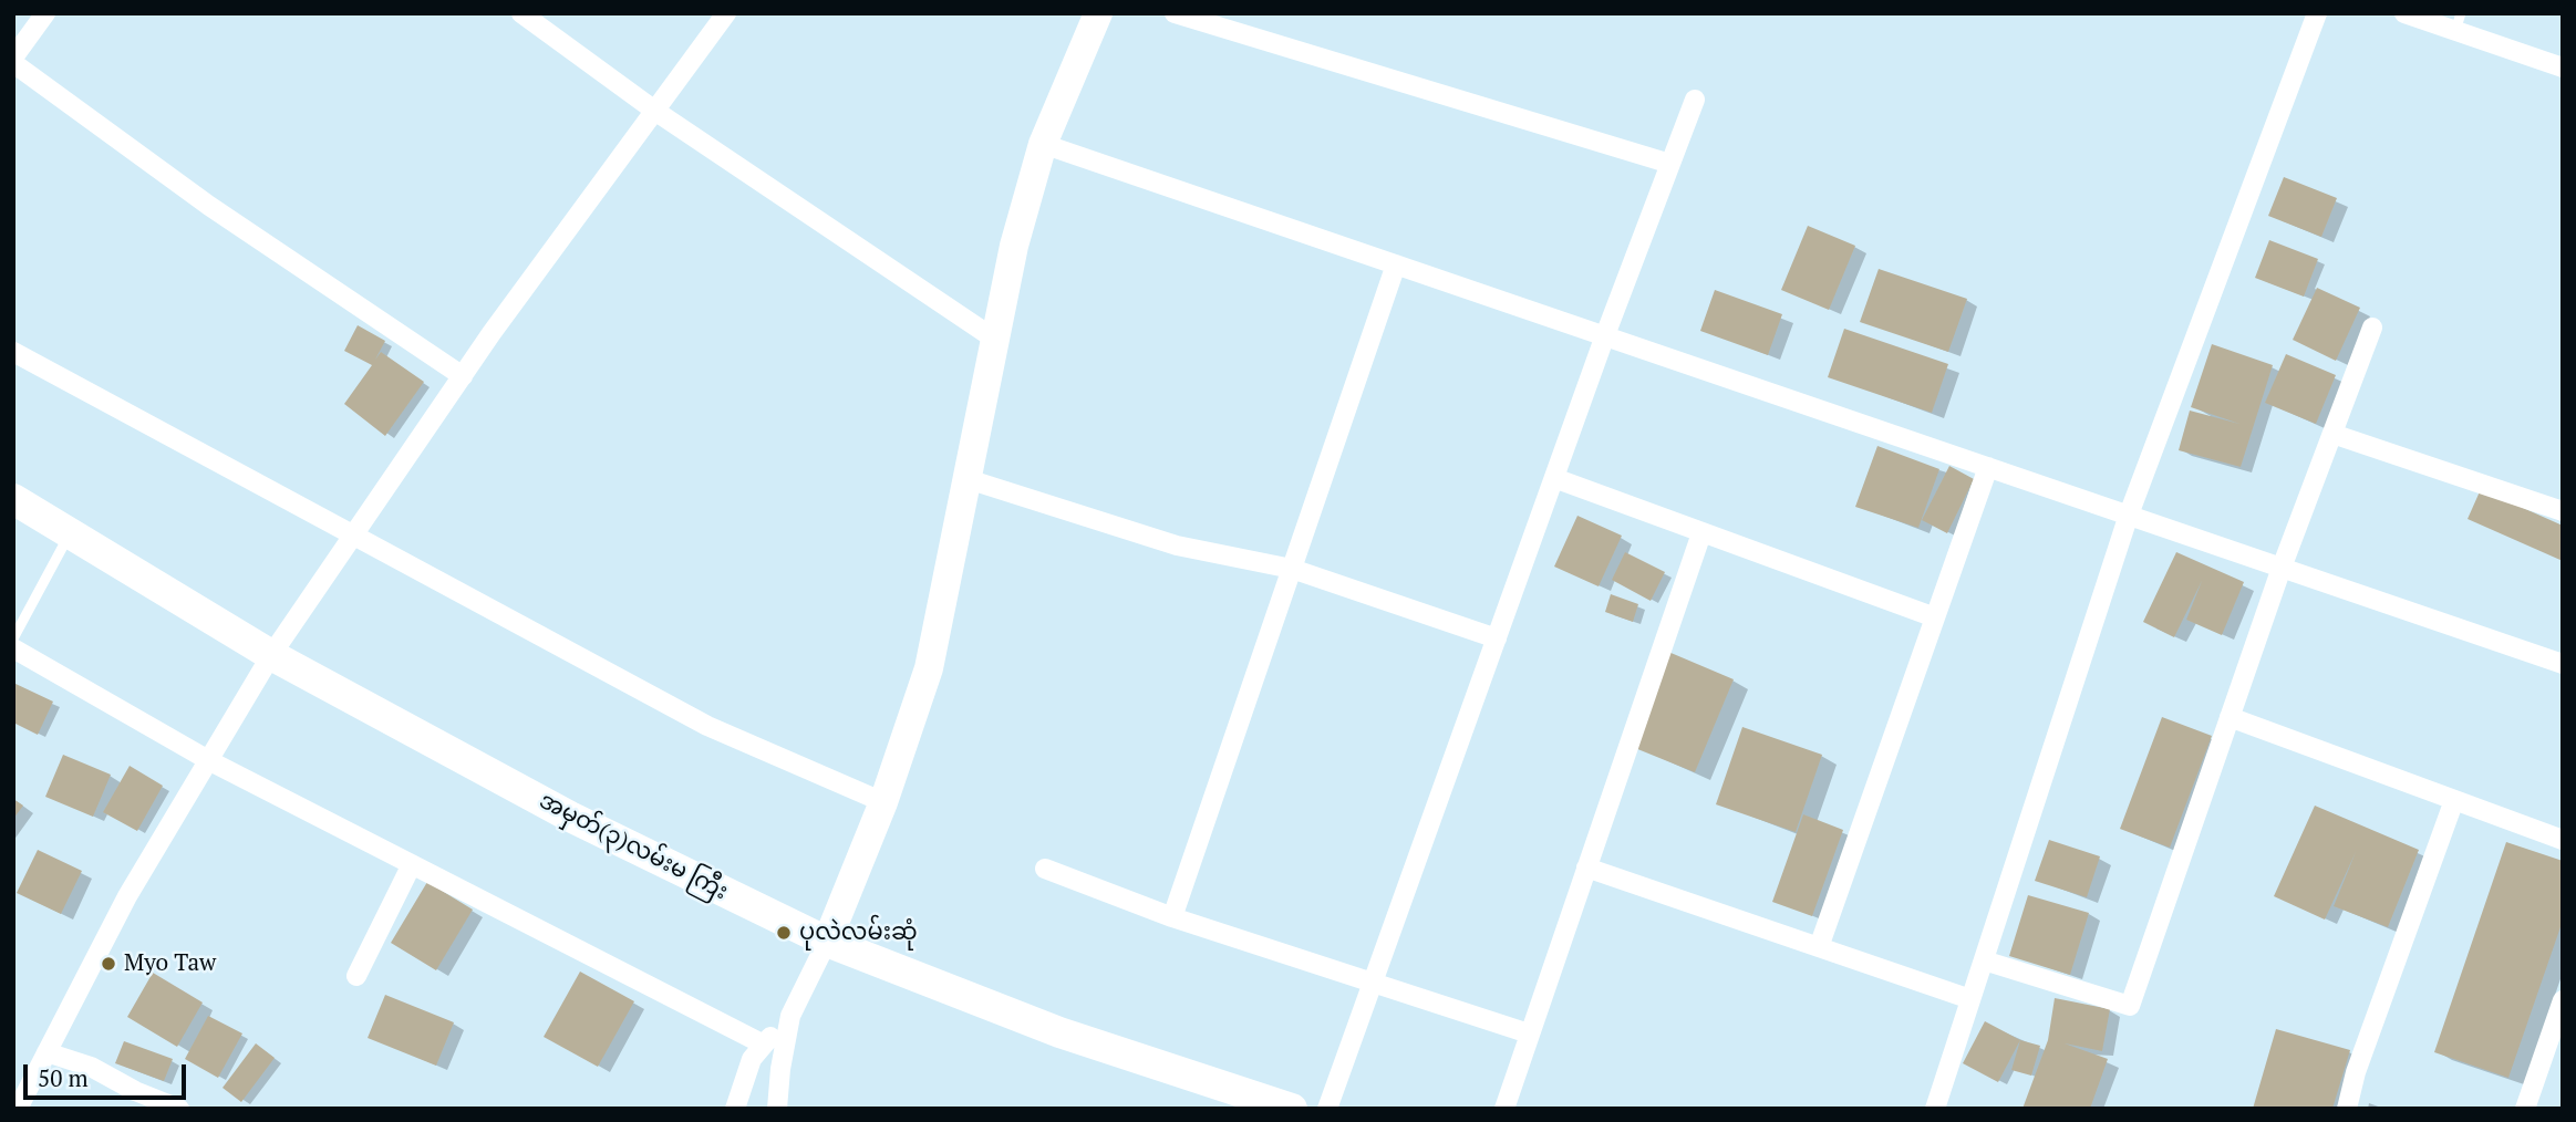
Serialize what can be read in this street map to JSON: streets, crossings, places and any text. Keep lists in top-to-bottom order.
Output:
{
  "streets": {
    "main road": ["အမှတ်(၃)လမ်းမ ကြီး"]
  },
  "places": ["ပုလဲလမ်းဆုံ", "Myo Taw"],
  "scale_bar": "50 m"
}
